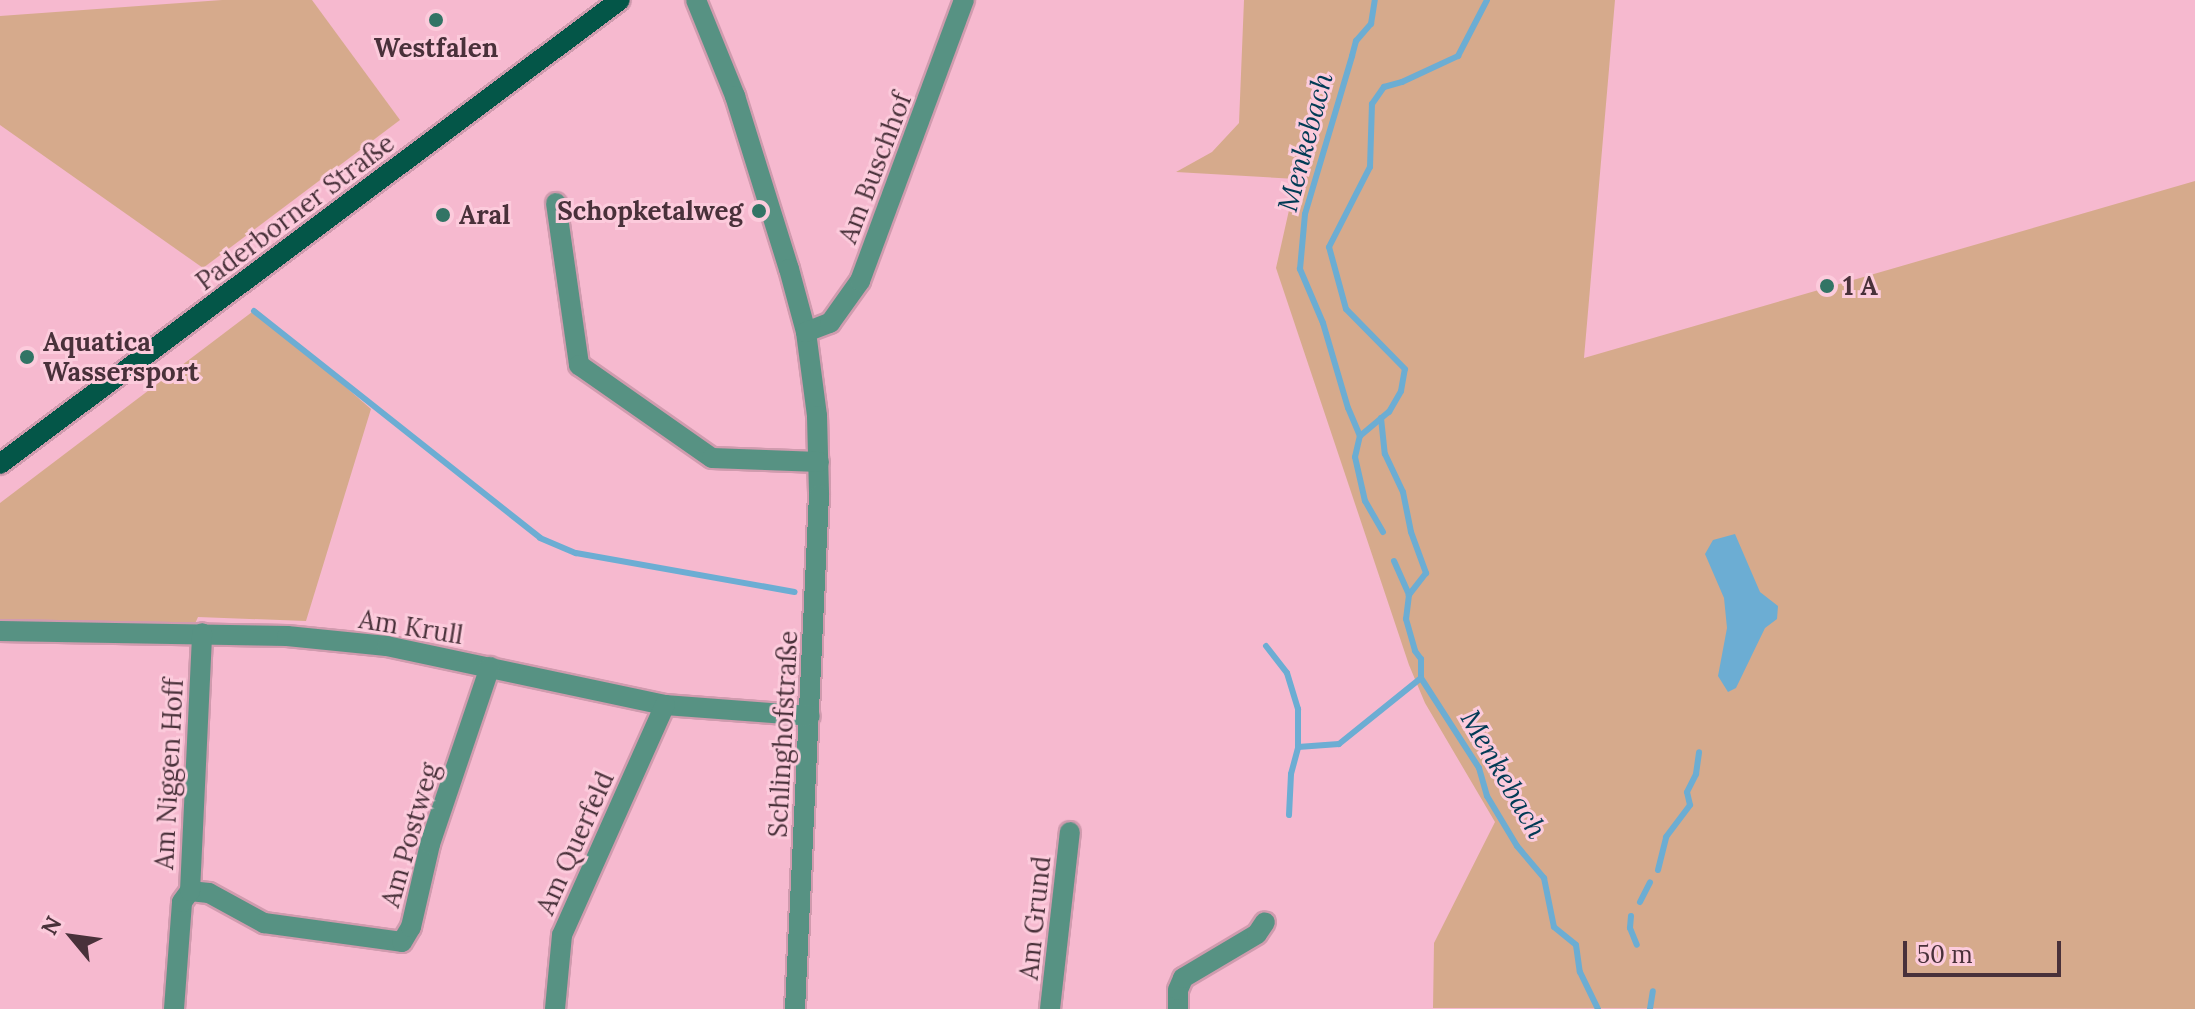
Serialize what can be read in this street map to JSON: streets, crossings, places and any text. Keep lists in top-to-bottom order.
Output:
{
  "streets": {
    "main road": ["Paderborner Straße"],
    "street": [
      "Am Buschhof",
      "Am Krull",
      "Schlinghofstraße",
      "Am Niggen Hoff",
      "Am Postweg",
      "Am Querfeld",
      "Am Grund"
    ]
  },
  "crossings": [
    ["Am Buschhof", "Schlinghofstraße"],
    ["Am Krull", "Schlinghofstraße"],
    ["Am Krull", "Am Niggen Hoff"],
    ["Am Krull", "Am Postweg"],
    ["Am Krull", "Am Querfeld"],
    ["Am Niggen Hoff", "Am Postweg"]
  ],
  "water": ["Menkebach"],
  "places": [
    "Westfalen",
    "Schopketalweg",
    "Aral",
    "1 A",
    "Aquatica Wassersport"
  ],
  "scale_bar": "50 m",
  "north": "top left"
}
